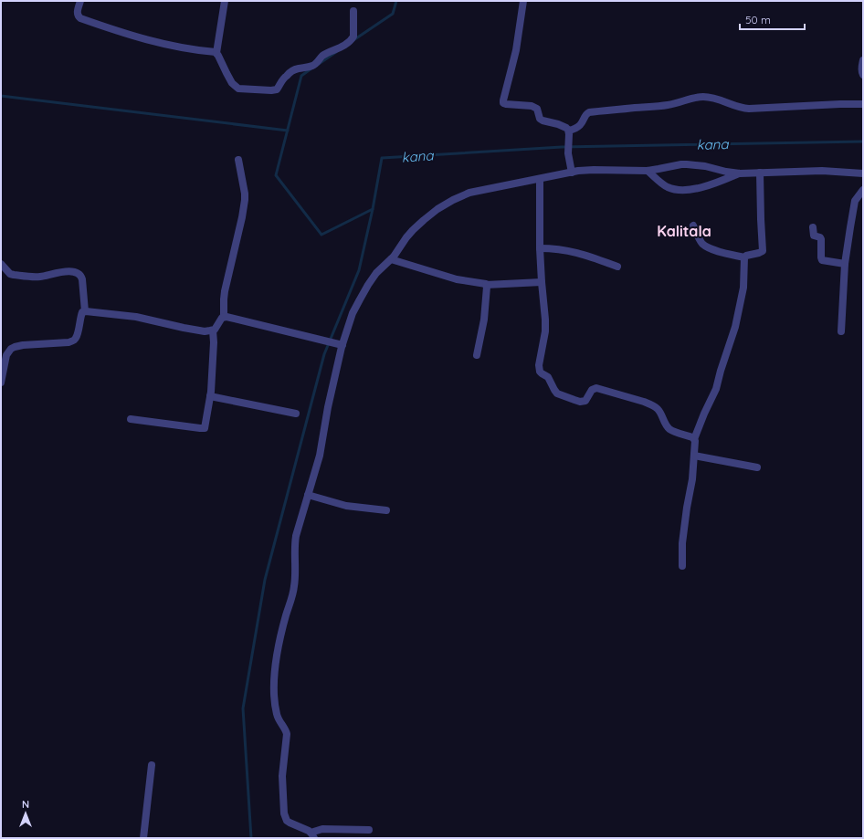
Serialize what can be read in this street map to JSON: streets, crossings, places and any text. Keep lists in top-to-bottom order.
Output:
{
  "districts": ["Kalitala"],
  "water": ["kana"],
  "scale_bar": "50 m",
  "north": "top"
}
